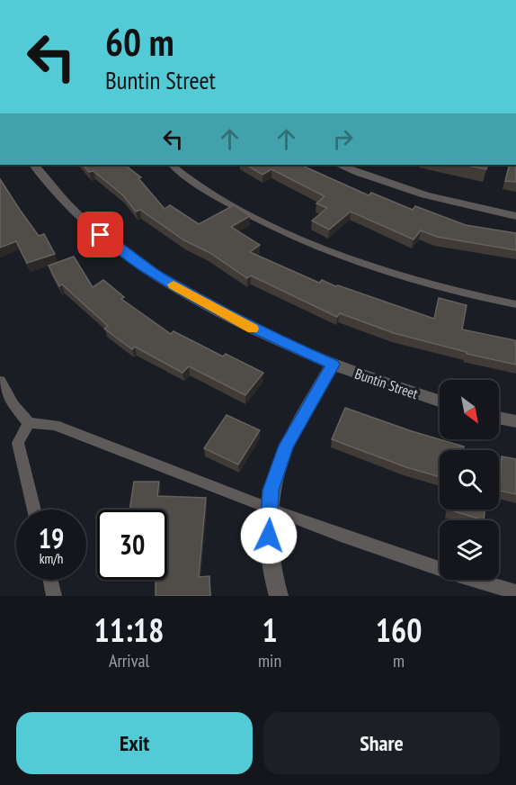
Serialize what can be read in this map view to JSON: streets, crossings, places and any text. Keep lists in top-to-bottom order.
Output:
{
  "streets": {
    "street": ["Buntin Street"]
  },
  "north": "bottom right",
  "page": {
    "turn": ["60 m", "Buntin Street"],
    "speed": "19 km/h",
    "limit": "30",
    "eta": [
      "11:18",
      "Arrival",
      "1",
      "min",
      "160",
      "m"
    ],
    "buttons": ["Exit", "Share"]
  }
}
